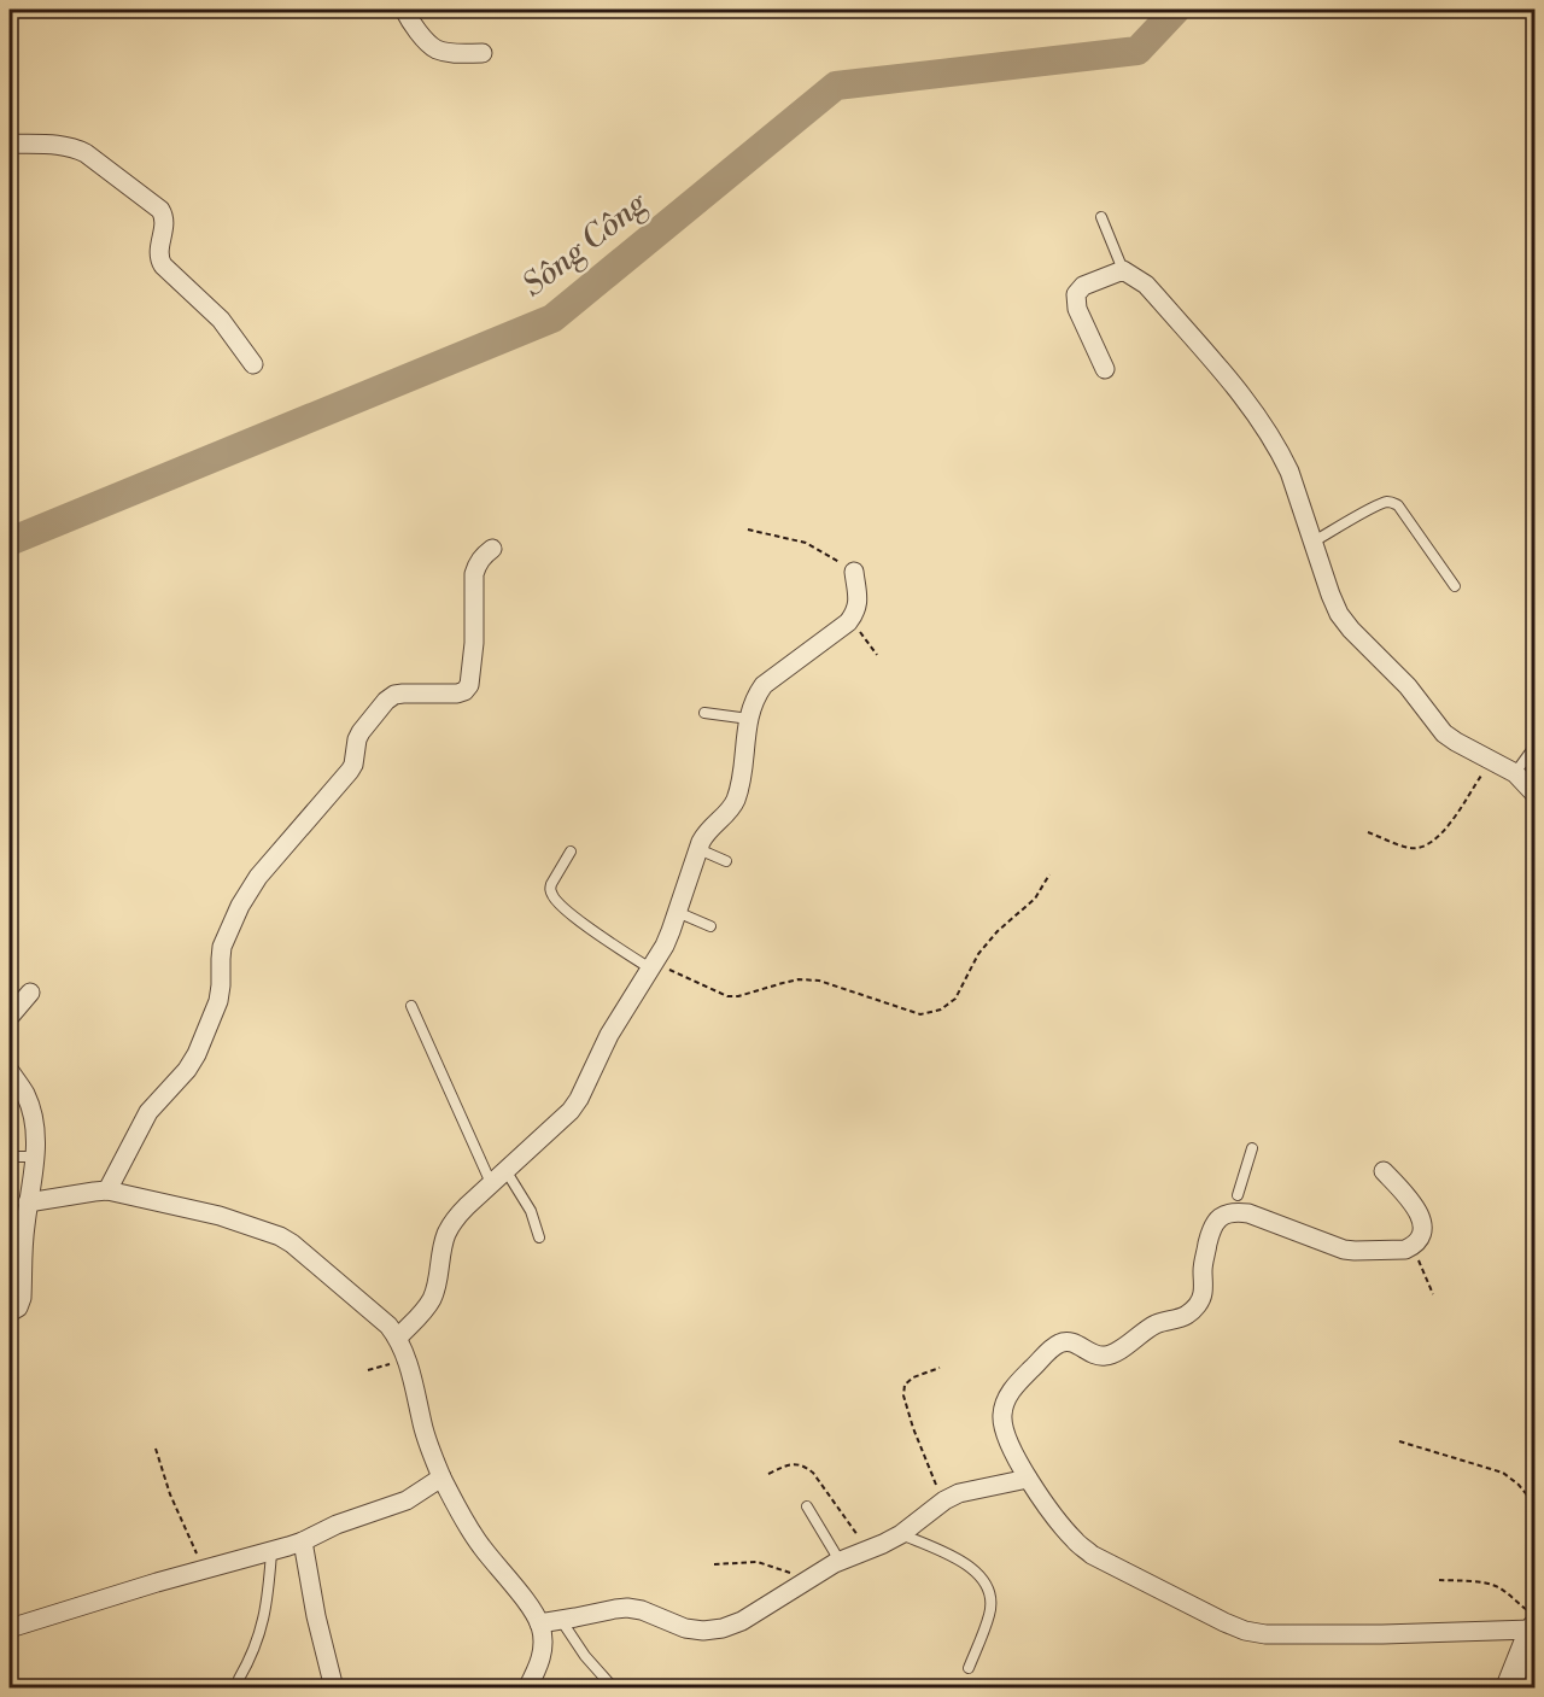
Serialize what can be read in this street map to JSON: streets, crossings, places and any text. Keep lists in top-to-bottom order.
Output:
{
  "water": ["Sông Công"]
}
